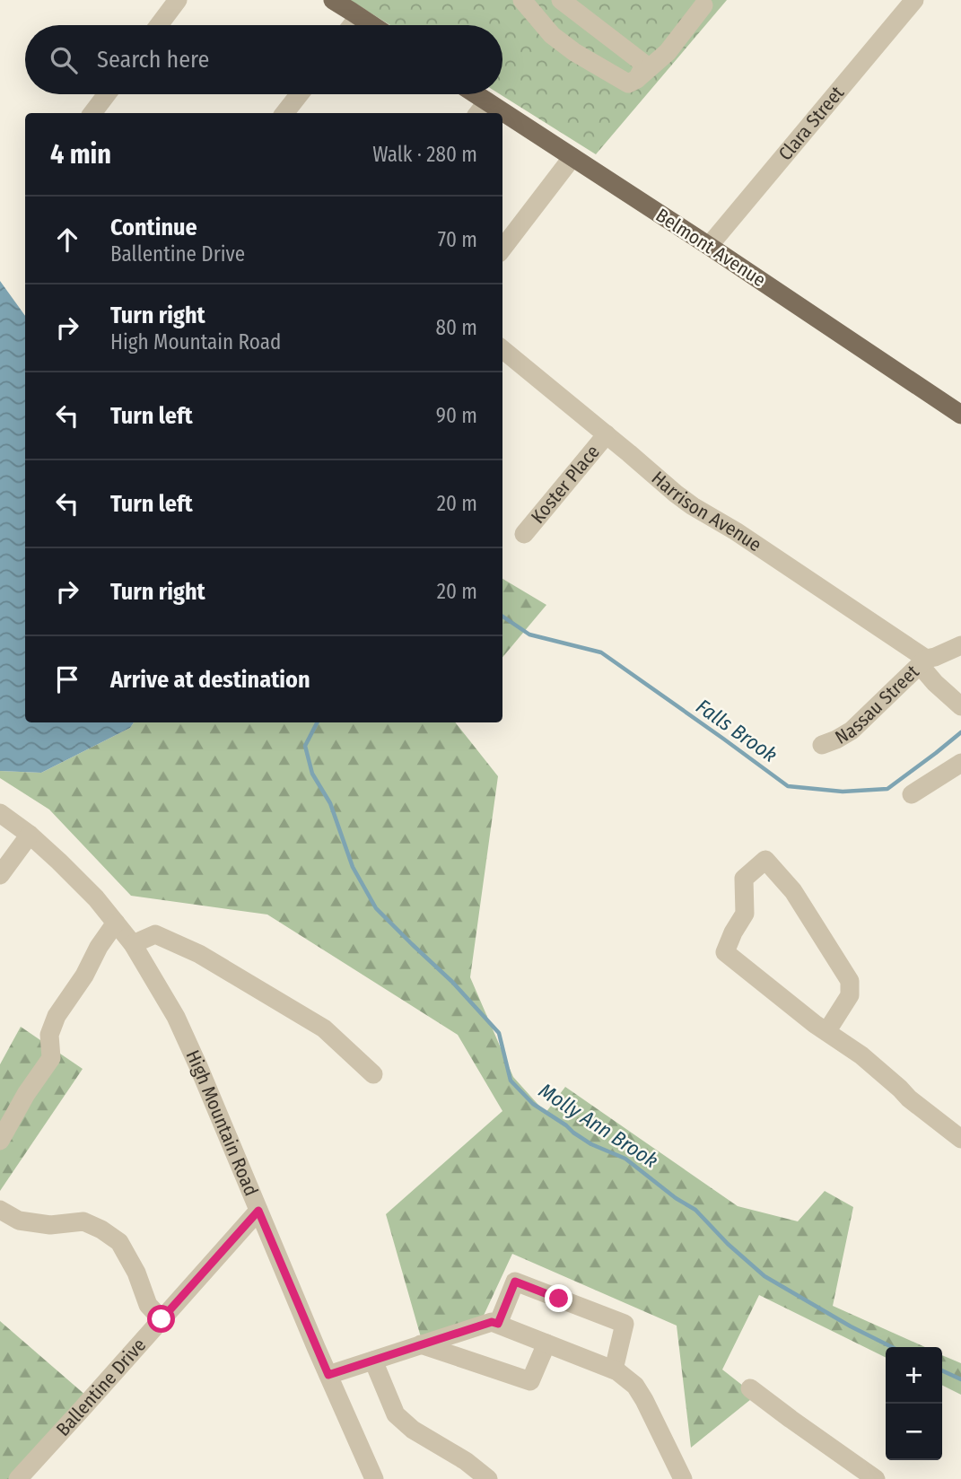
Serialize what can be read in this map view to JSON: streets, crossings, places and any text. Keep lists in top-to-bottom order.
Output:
{
  "streets": {
    "main road": ["Belmont Avenue"],
    "street": [
      "Clara Street",
      "Koster Place",
      "Harrison Avenue",
      "Nassau Street",
      "High Mountain Road",
      "Ballentine Drive"
    ]
  },
  "crossings": [
    ["Clara Street", "Belmont Avenue"],
    ["Koster Place", "Harrison Avenue"],
    ["Harrison Avenue", "Nassau Street"],
    ["High Mountain Road", "Ballentine Drive"]
  ],
  "water": ["Falls Brook", "Molly Ann Brook"],
  "page": {
    "search": "Search here",
    "heading": ["4 min", "Walk · 280 m"],
    "list": [
      ["Continue", "Ballentine Drive", "70 m"],
      ["Turn right", "High Mountain Road", "80 m"],
      ["Turn left", "90 m"],
      ["Turn left", "20 m"],
      ["Turn right", "20 m"],
      "Arrive at destination"
    ],
    "map_buttons": ["+", "−"]
  }
}
